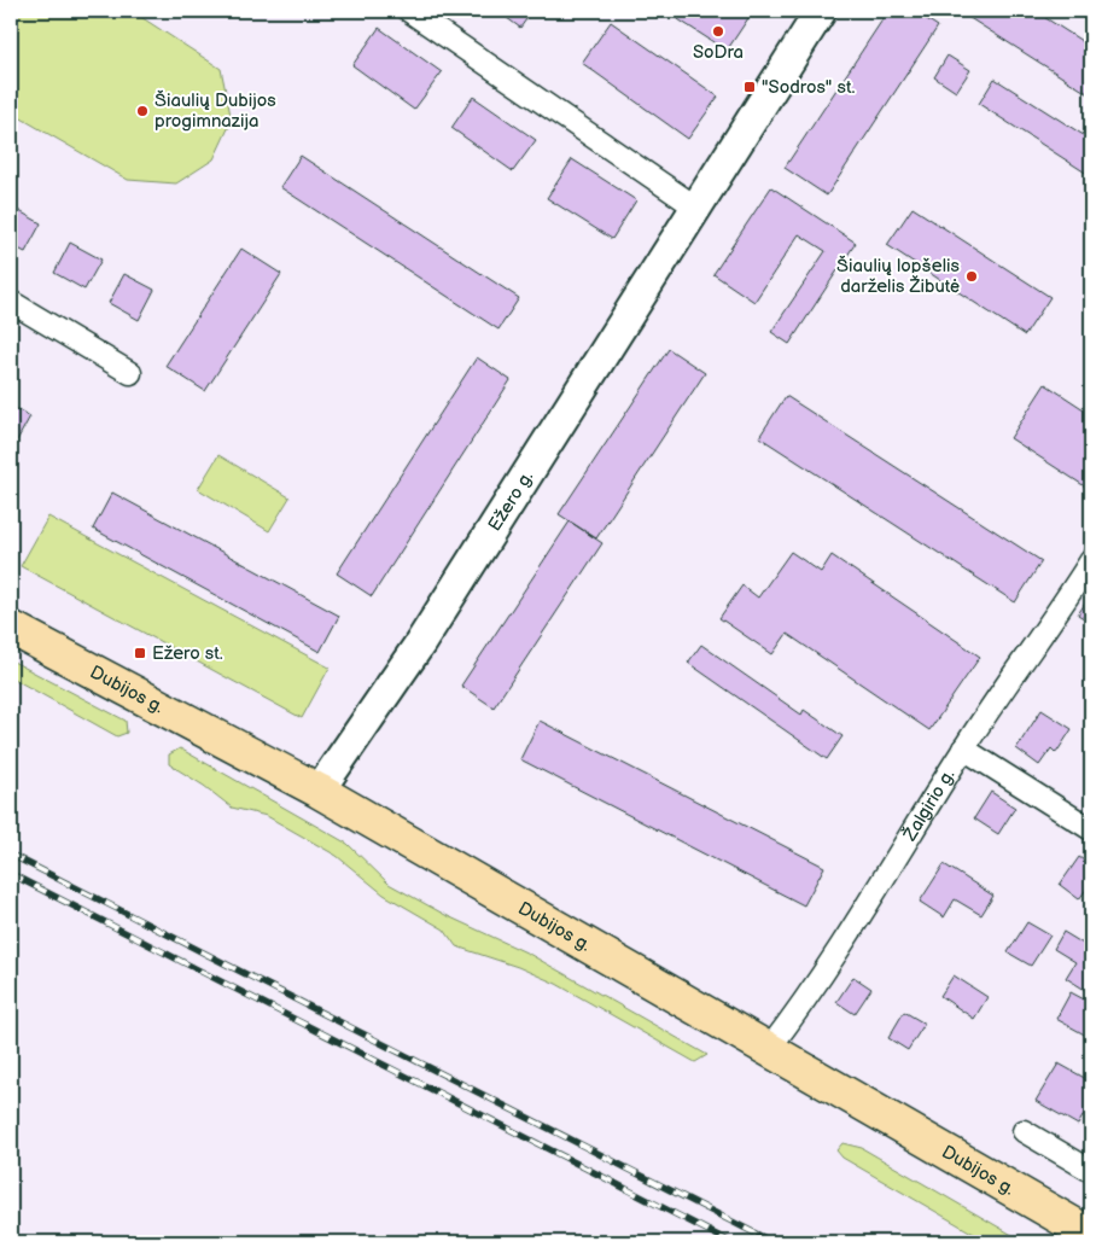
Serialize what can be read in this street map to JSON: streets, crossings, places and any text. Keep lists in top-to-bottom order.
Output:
{
  "streets": {
    "main road": ["Ežero g.", "Dubijos g."],
    "street": ["Žalgirio g."]
  },
  "crossings": [
    ["Ežero g.", "Dubijos g."],
    ["Dubijos g.", "Žalgirio g."]
  ],
  "places": {
    "other": ["SoDra", "Šiaulių Dubijos progimnazija", "Šiaulių lopšelis darželis Žibutė"],
    "transit": ["\"Sodros\" st.", "Ežero st."]
  }
}
